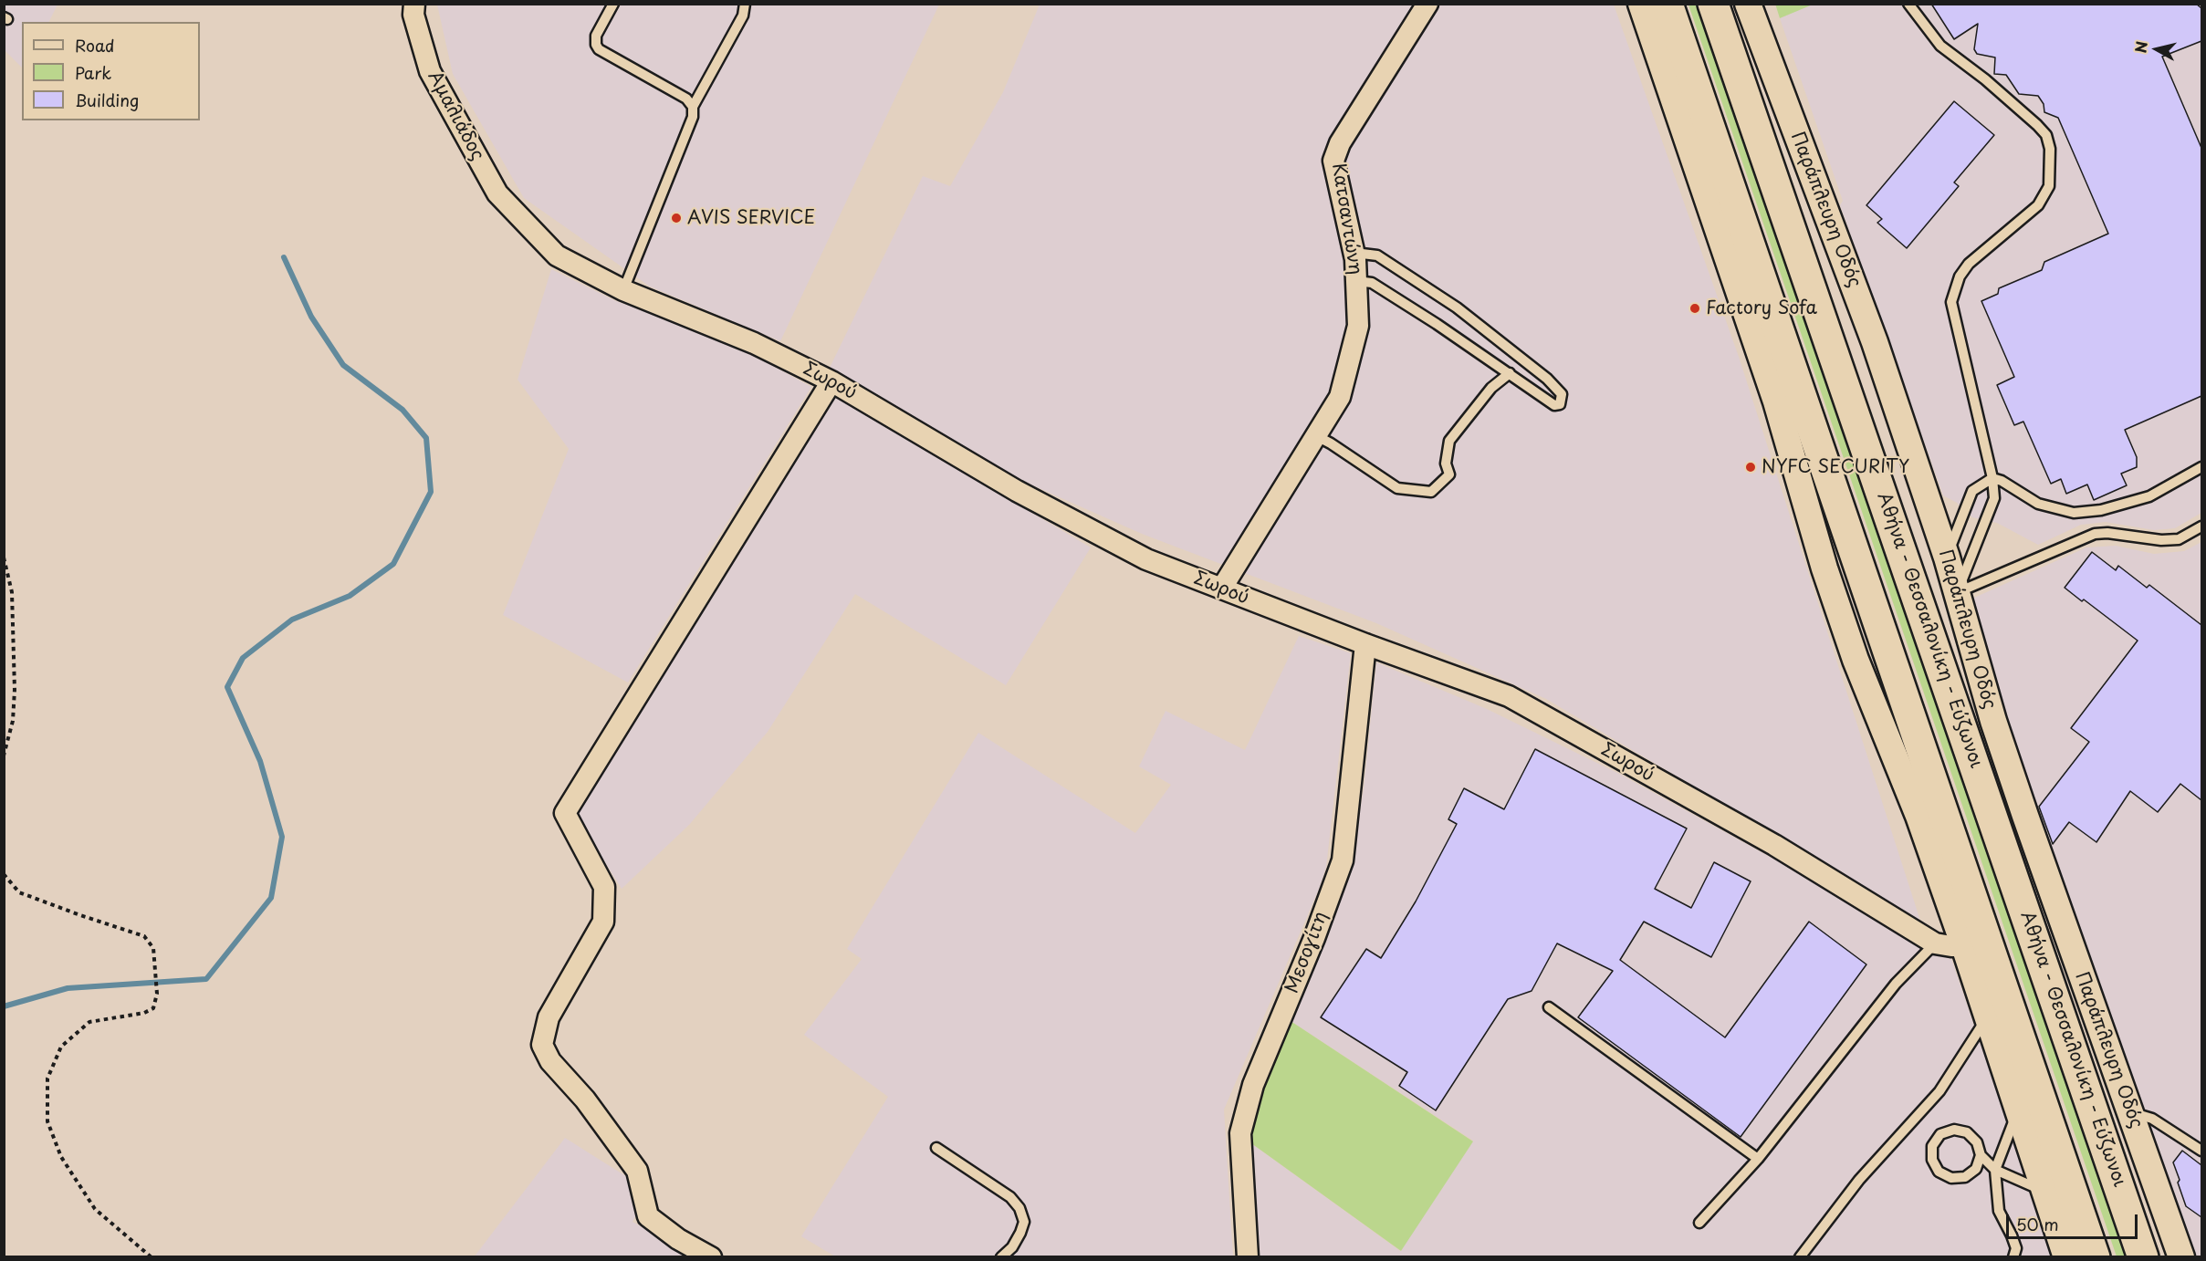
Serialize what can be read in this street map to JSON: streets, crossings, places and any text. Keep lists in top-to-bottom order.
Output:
{
  "streets": {
    "highway": ["Αθήνα - Θεσσαλονίκη - Εύζωνοι"],
    "street": [
      "Αμαλιάδος",
      "Παράπλευρη Οδός",
      "Κατσαντώνη",
      "Σωρού",
      "Μεσογίτη"
    ]
  },
  "crossings": [
    ["Αμαλιάδος", "Σωρού"],
    ["Κατσαντώνη", "Σωρού"],
    ["Σωρού", "Μεσογίτη"]
  ],
  "places": ["AVIS SERVICE", "Factory Sofa", "NYFC SECURITY"],
  "legend": ["Road", "Park", "Building"],
  "scale_bar": "50 m",
  "north": "left"
}
